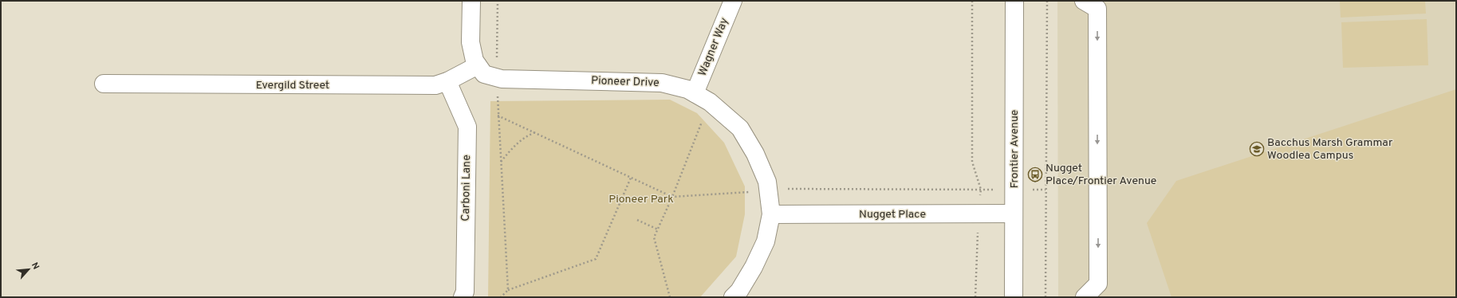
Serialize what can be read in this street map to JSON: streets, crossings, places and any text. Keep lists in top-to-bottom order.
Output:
{
  "streets": {
    "street": [
      "Wagner Way",
      "Pioneer Drive",
      "Evergild Street",
      "Frontier Avenue",
      "Carboni Lane",
      "Nugget Place"
    ]
  },
  "crossings": [
    ["Wagner Way", "Pioneer Drive"],
    ["Pioneer Drive", "Evergild Street"],
    ["Pioneer Drive", "Nugget Place"],
    ["Evergild Street", "Carboni Lane"],
    ["Frontier Avenue", "Nugget Place"]
  ],
  "parks": ["Pioneer Park"],
  "places": {
    "school or university": ["Bacchus Marsh Grammar Woodlea Campus"],
    "bus stop": ["Nugget Place/Frontier Avenue"]
  },
  "north": "top right"
}
